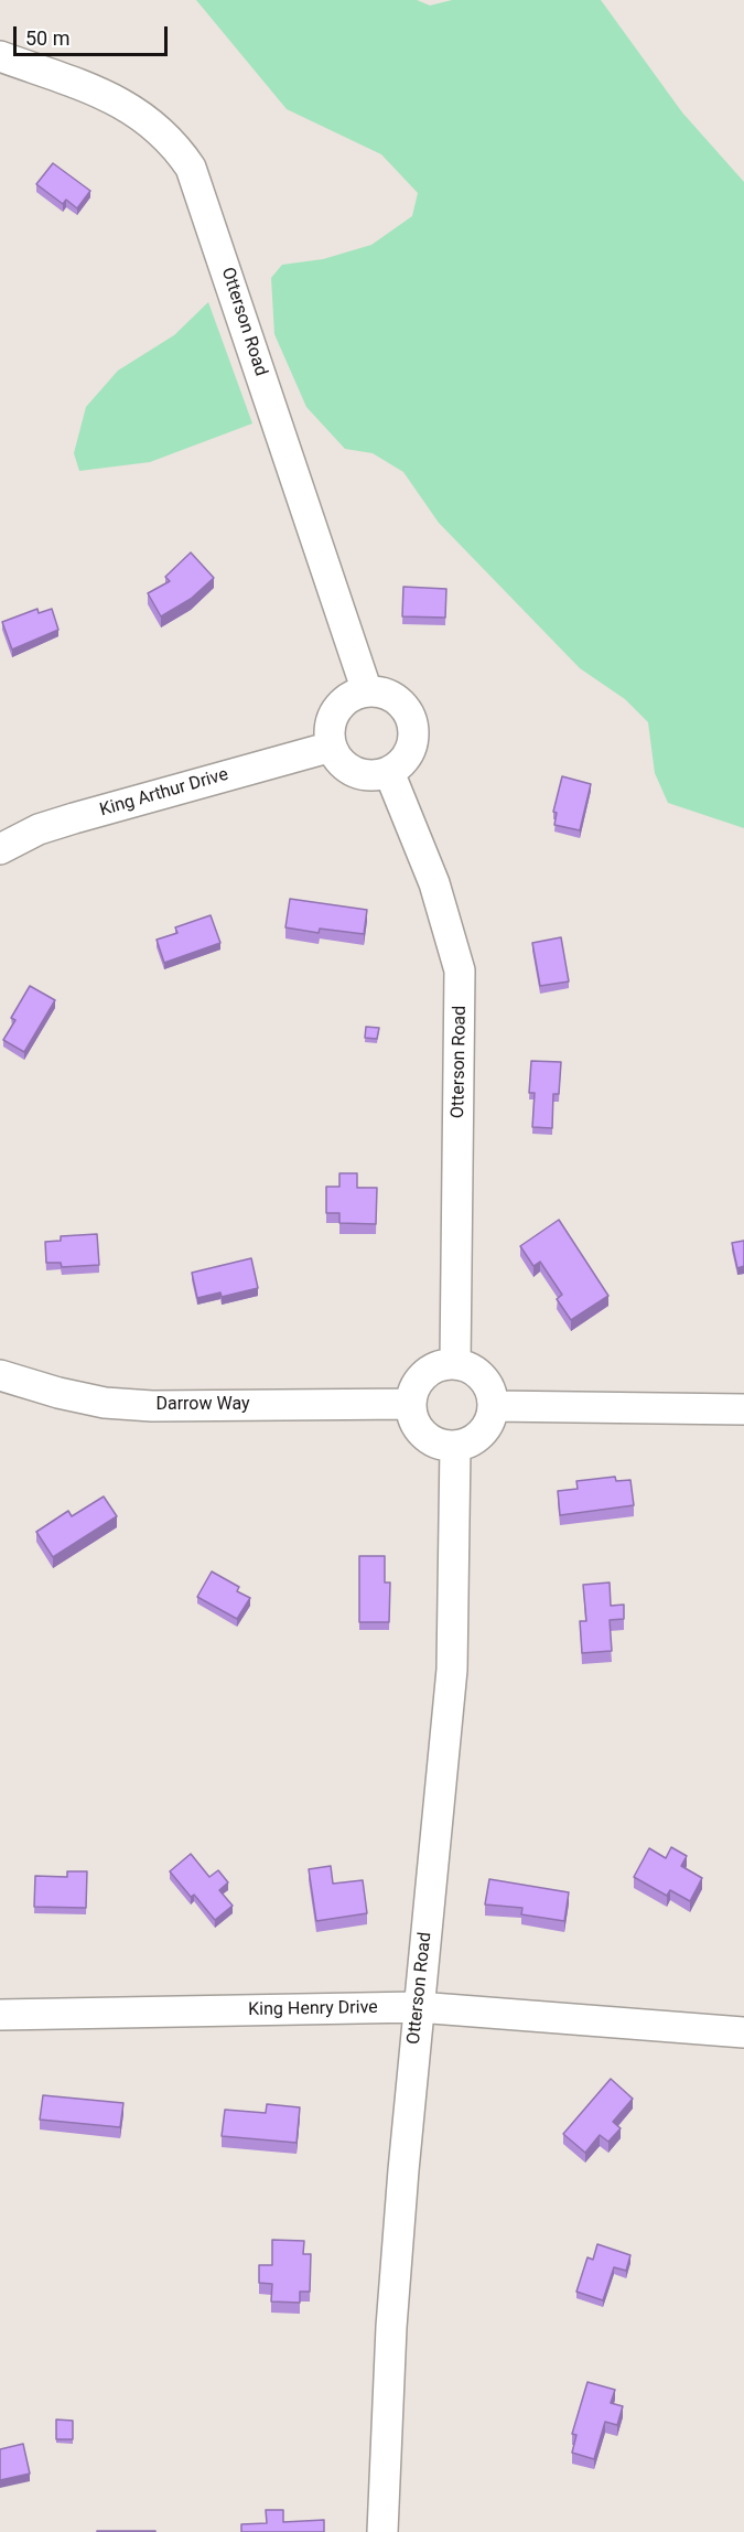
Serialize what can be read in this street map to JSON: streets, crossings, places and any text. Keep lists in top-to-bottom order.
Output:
{
  "streets": {
    "street": [
      "Otterson Road",
      "King Arthur Drive",
      "Darrow Way",
      "King Henry Drive"
    ]
  },
  "crossings": [
    ["Otterson Road", "King Arthur Drive"],
    ["Otterson Road", "Darrow Way"],
    ["Otterson Road", "King Henry Drive"]
  ],
  "scale_bar": "50 m"
}
